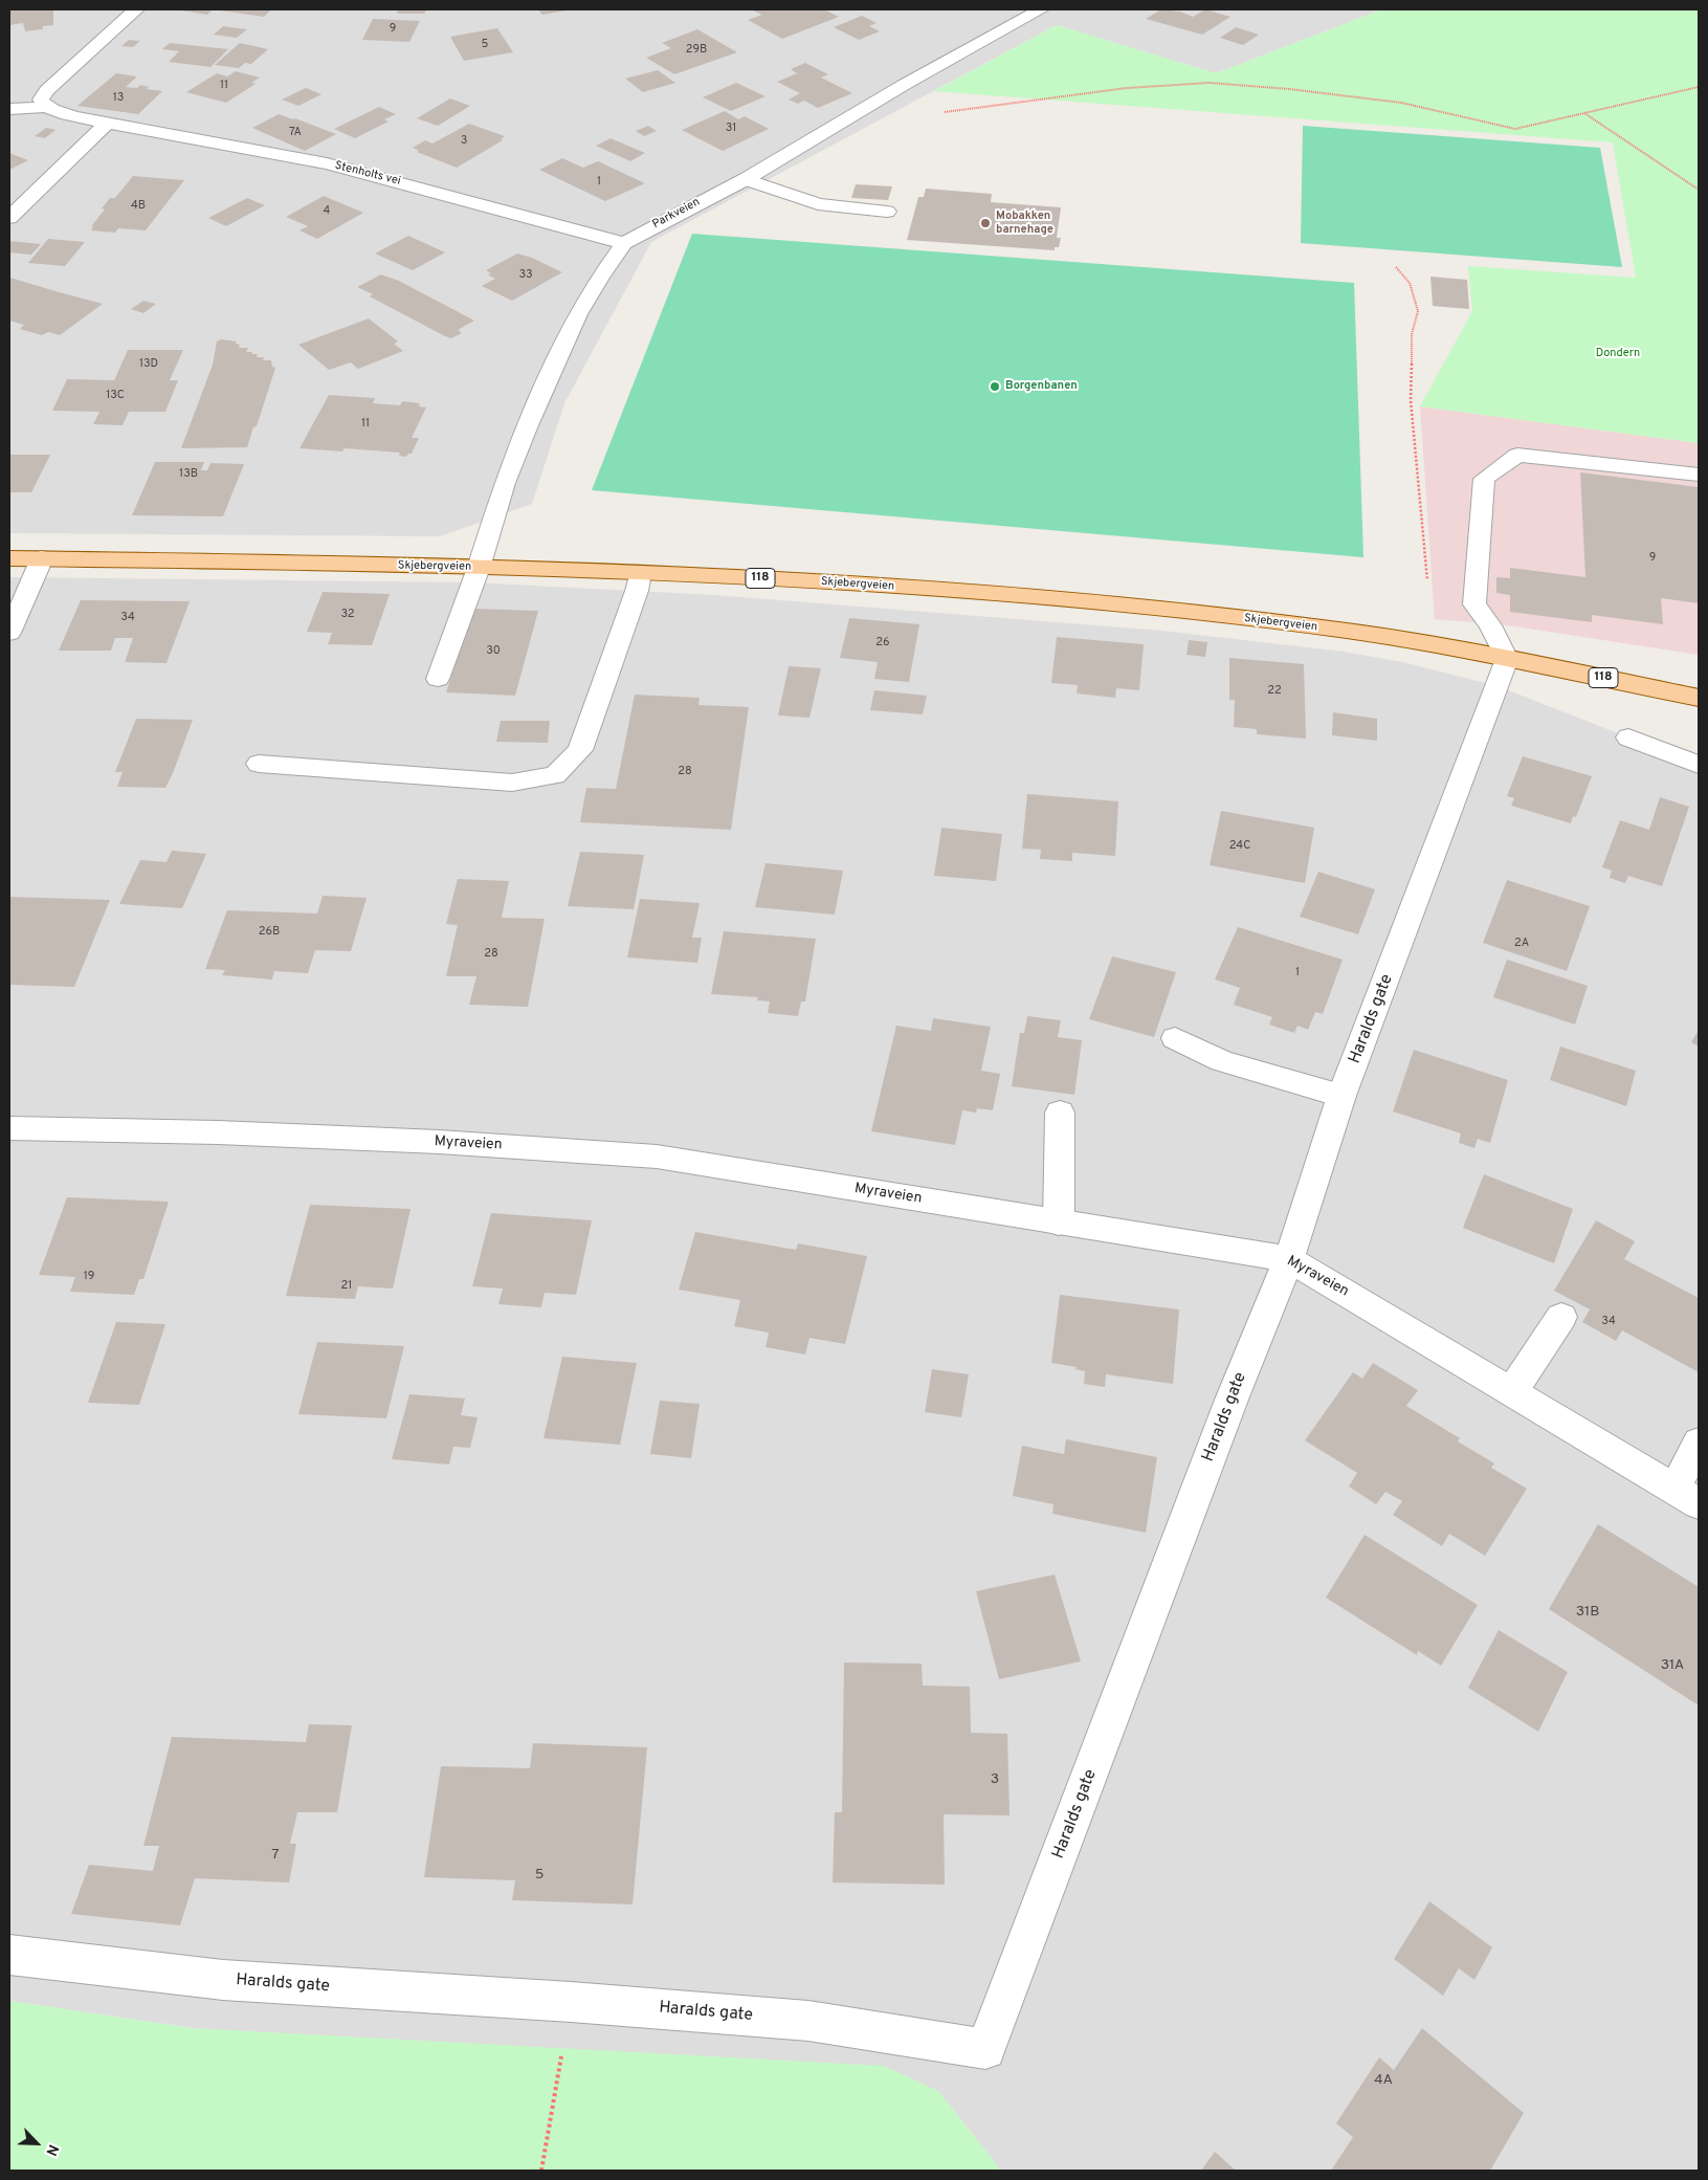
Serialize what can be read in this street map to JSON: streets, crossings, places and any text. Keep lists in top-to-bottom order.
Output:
{
  "streets": {
    "main road": ["Skjebergveien", "118"],
    "street": [
      "Stenholts vei",
      "Parkveien",
      "Haralds gate",
      "Myraveien"
    ]
  },
  "crossings": [
    ["Stenholts vei", "Parkveien"],
    ["Parkveien", "Skjebergveien"],
    ["Skjebergveien", "Haralds gate"],
    ["Haralds gate", "Myraveien"]
  ],
  "parks": ["Dondern"],
  "places": ["Mobakken barnehage", "Borgenbanen"],
  "house_numbers": [
    "9",
    "5",
    "29B",
    "11",
    "13",
    "31",
    "7A",
    "3",
    "1",
    "4B",
    "4",
    "33",
    "13D",
    "13C",
    "11",
    "13B",
    "9",
    "32",
    "34",
    "26",
    "30",
    "22",
    "28",
    "24C",
    "26B",
    "2A",
    "28",
    "1",
    "19",
    "21",
    "34",
    "31B",
    "31A",
    "3",
    "7",
    "5",
    "4A"
  ],
  "north": "bottom right"
}
